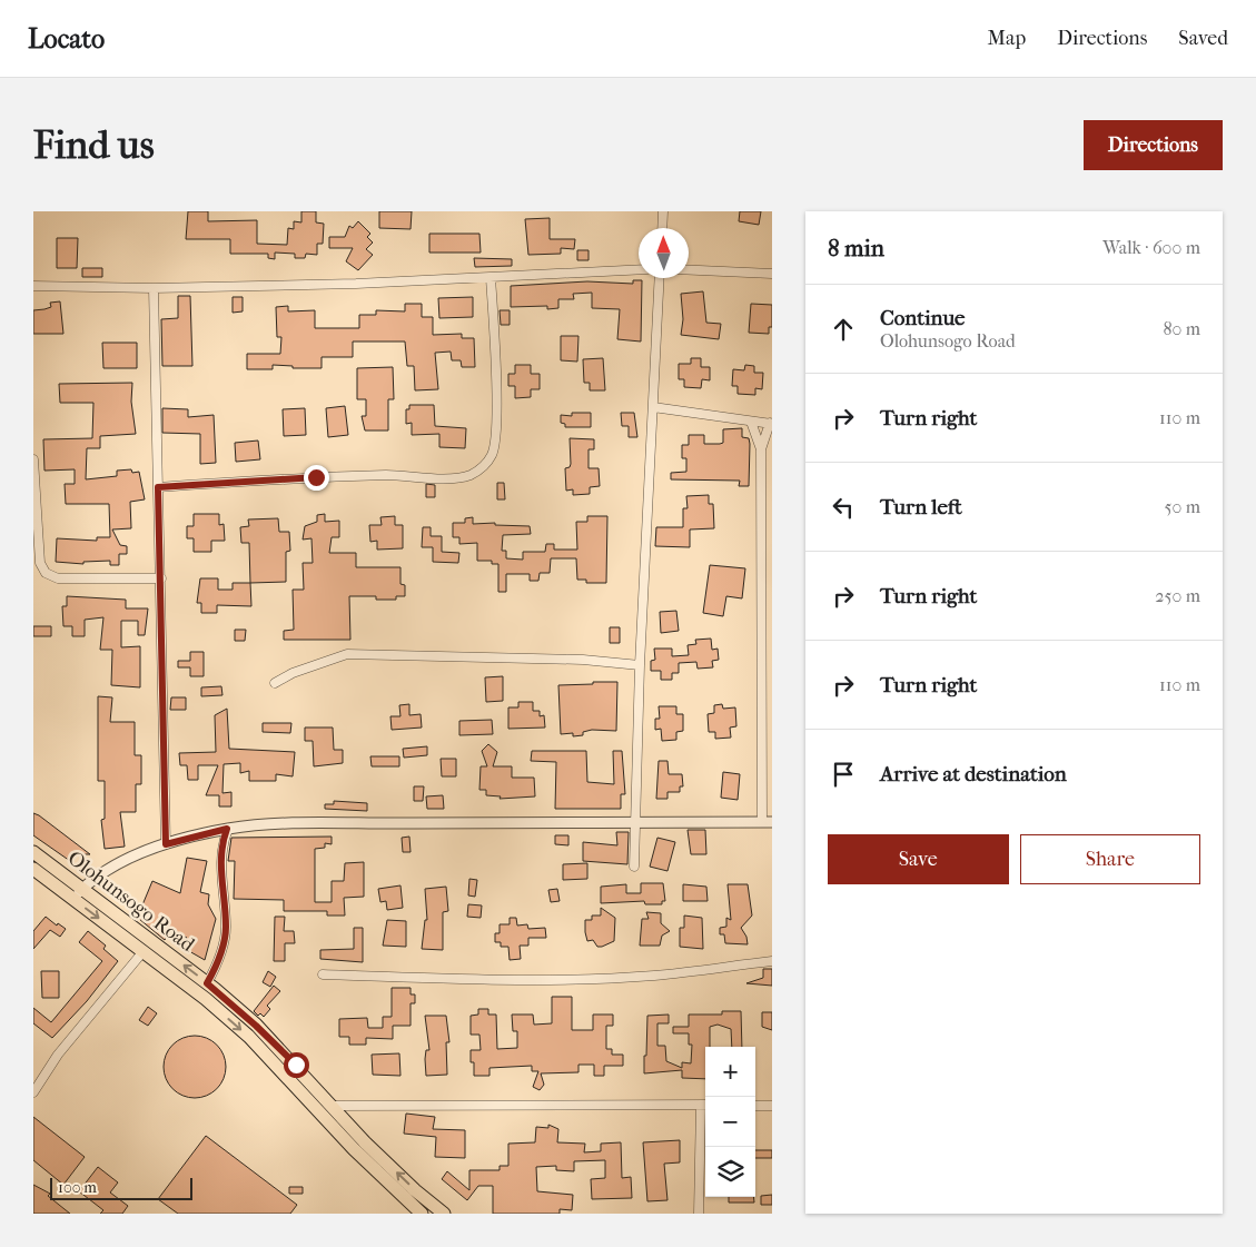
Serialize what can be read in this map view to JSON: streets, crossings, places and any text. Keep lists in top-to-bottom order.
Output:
{
  "streets": {
    "main road": ["Olohunsogo Road"]
  },
  "scale_bar": "100 m",
  "north": "top",
  "page": {
    "header": "Locato",
    "nav": ["Map", "Directions", "Saved"],
    "buttons": [
      "Directions",
      ["Save", "Share"]
    ],
    "title": "Find us",
    "heading": ["8 min", "Walk · 600 m"],
    "list": [
      ["Continue", "Olohunsogo Road", "80 m"],
      ["Turn right", "110 m"],
      ["Turn left", "50 m"],
      ["Turn right", "250 m"],
      ["Turn right", "110 m"],
      "Arrive at destination"
    ],
    "map_buttons": ["+", "−"],
    "scale": "100 m"
  }
}
